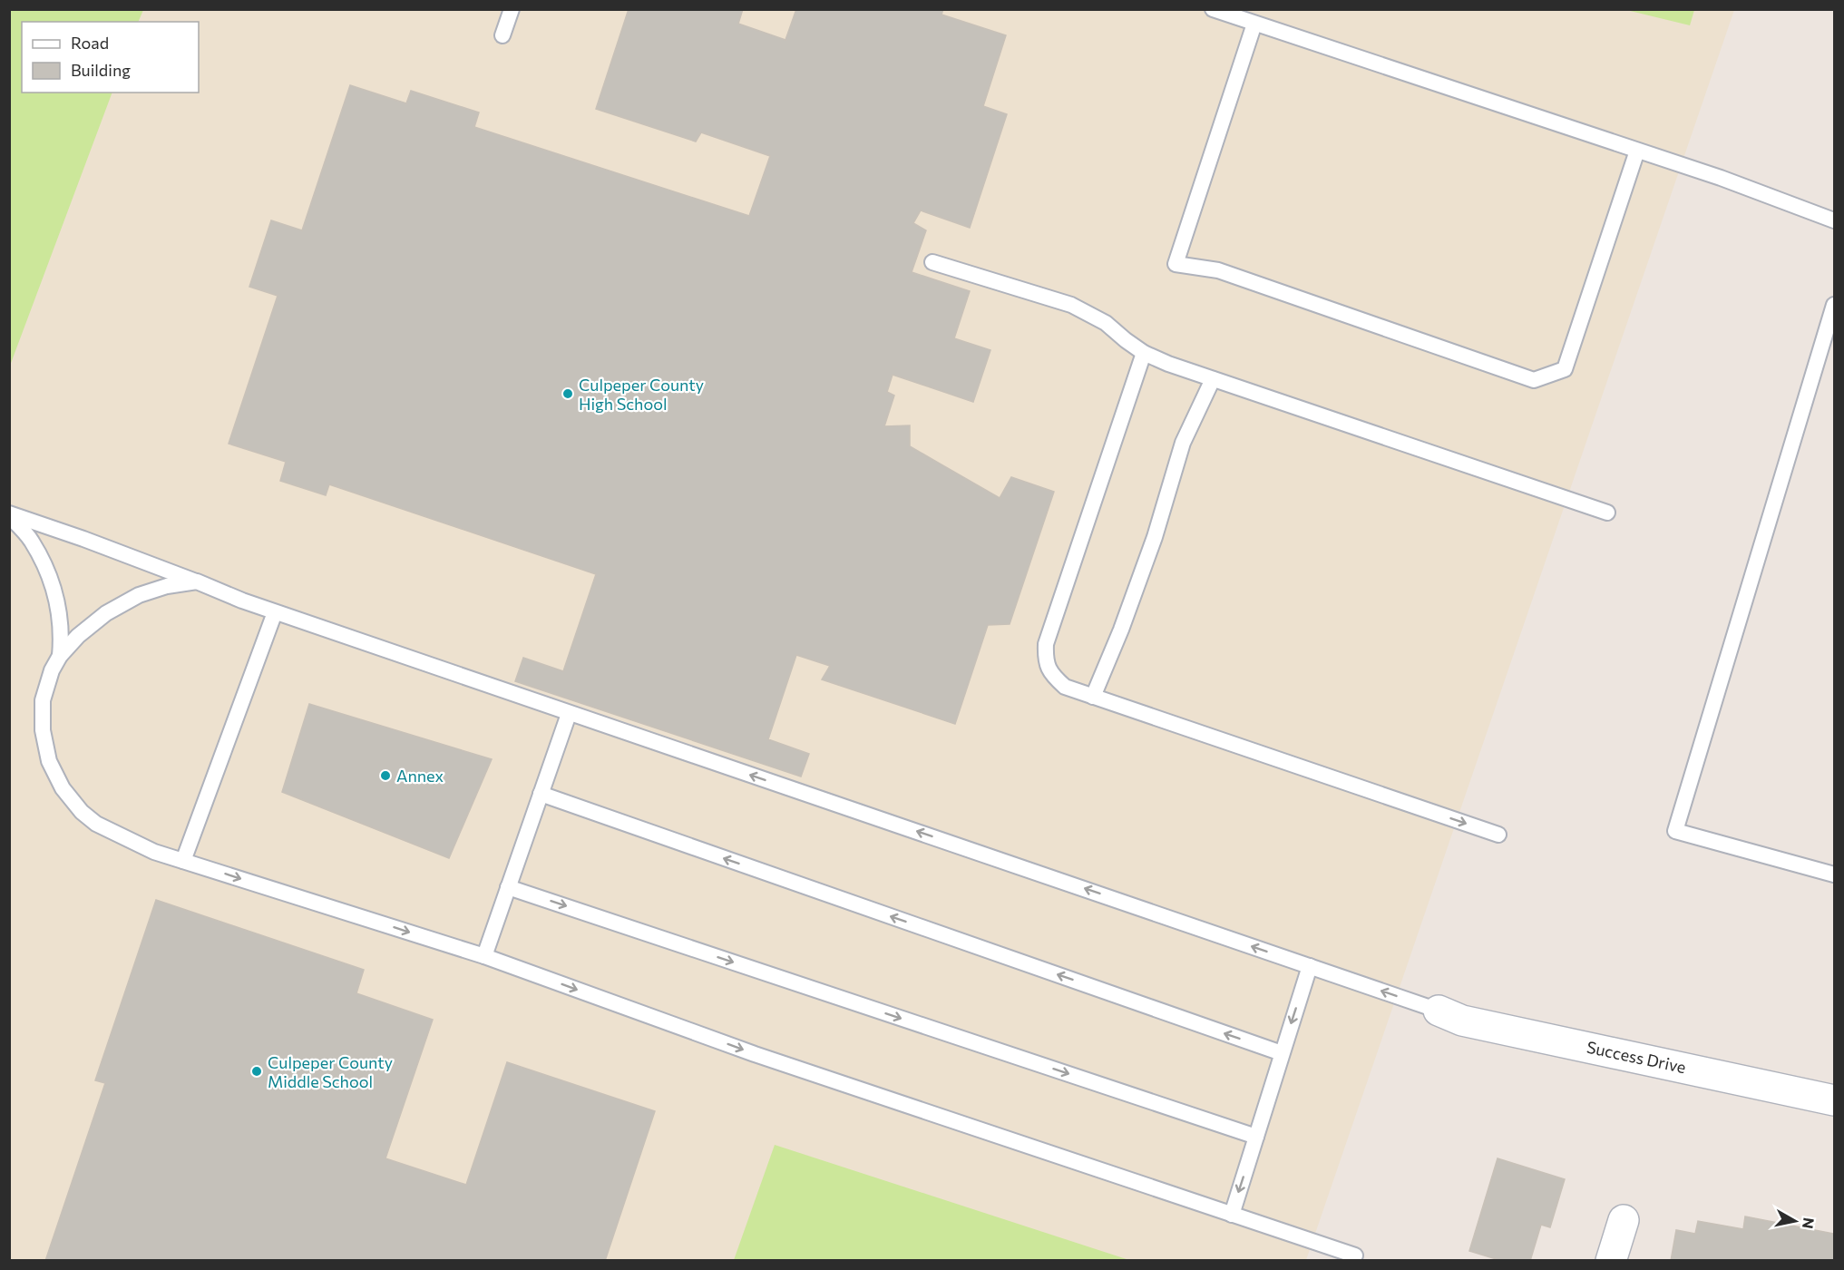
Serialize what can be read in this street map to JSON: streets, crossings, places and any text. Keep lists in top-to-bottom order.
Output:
{
  "streets": {
    "street": ["Success Drive"]
  },
  "places": ["Culpeper County High School", "Annex", "Culpeper County Middle School"],
  "legend": ["Road", "Building"],
  "north": "right"
}
